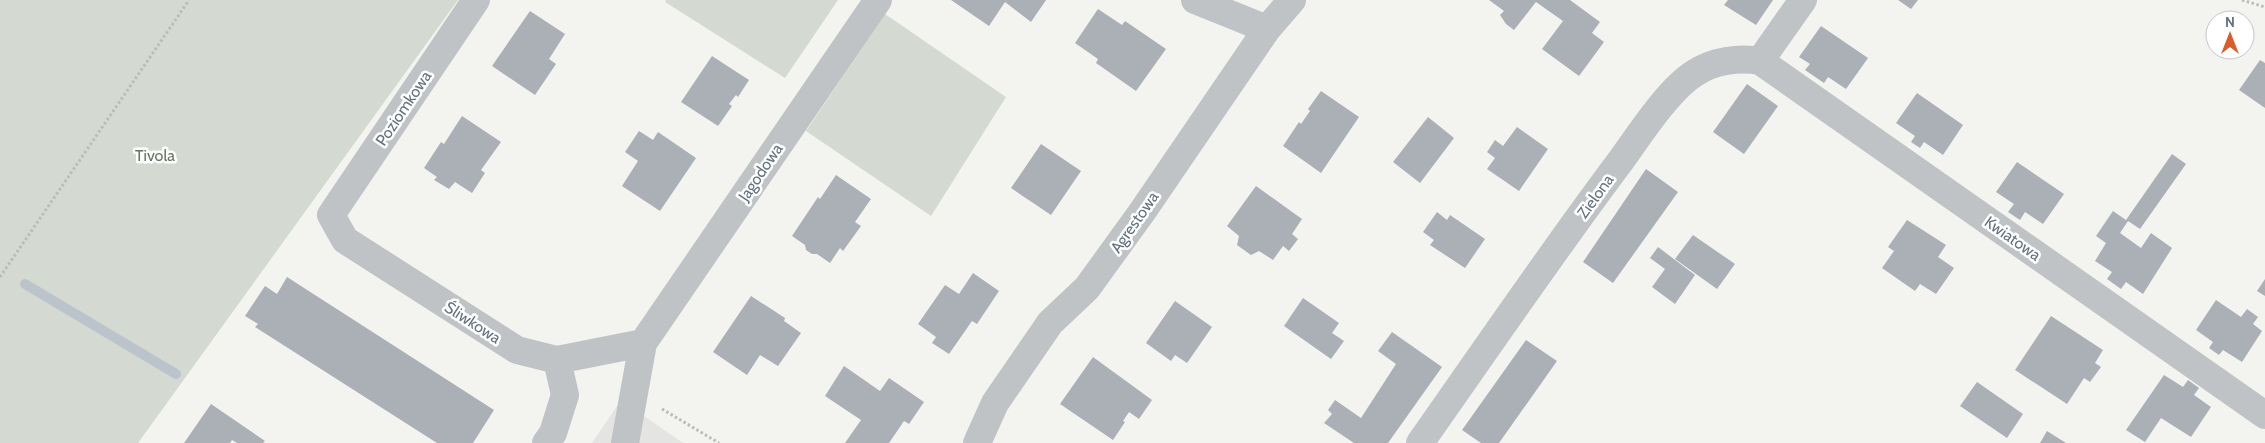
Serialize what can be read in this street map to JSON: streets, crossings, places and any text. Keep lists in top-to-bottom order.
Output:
{
  "streets": {
    "street": [
      "Poziomkowa",
      "Jagodowa",
      "Zielona",
      "Agrestowa",
      "Kwiatowa",
      "Śliwkowa"
    ]
  },
  "crossings": [
    ["Poziomkowa", "Śliwkowa"],
    ["Jagodowa", "Śliwkowa"],
    ["Zielona", "Kwiatowa"]
  ],
  "parks": ["Tivola"],
  "north": "top"
}
